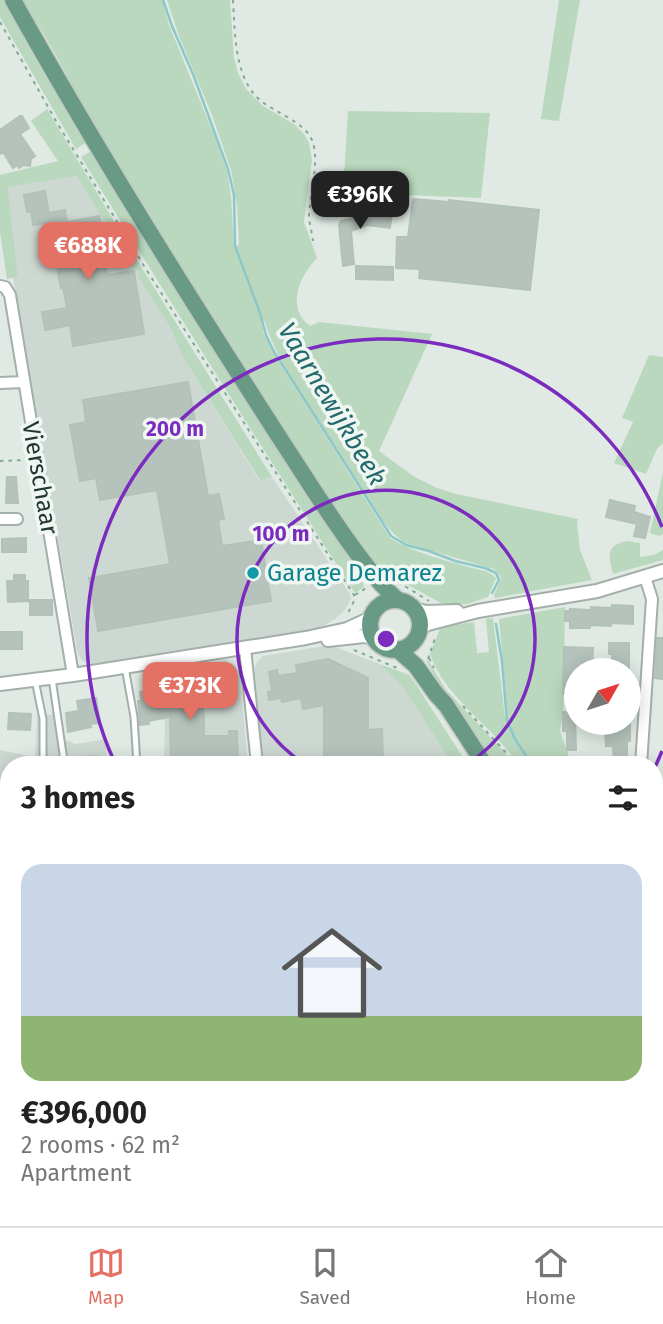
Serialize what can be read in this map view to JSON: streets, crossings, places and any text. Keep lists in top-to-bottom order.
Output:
{
  "streets": {
    "street": ["Vierschaar"]
  },
  "water": ["Vaarnewijkbeek"],
  "places": ["Garage Demarez"],
  "north": "top right",
  "page": {
    "price": ["€396K", "€688K", "€373K"],
    "heading": "3 homes",
    "list": [
      {
        "name": "€396,000",
        "note": "2 rooms · 62 m² · Apartment"
      }
    ],
    "tabs": ["Map", "Saved", "Home"]
  },
  "rings": ["200 m", "100 m"]
}
